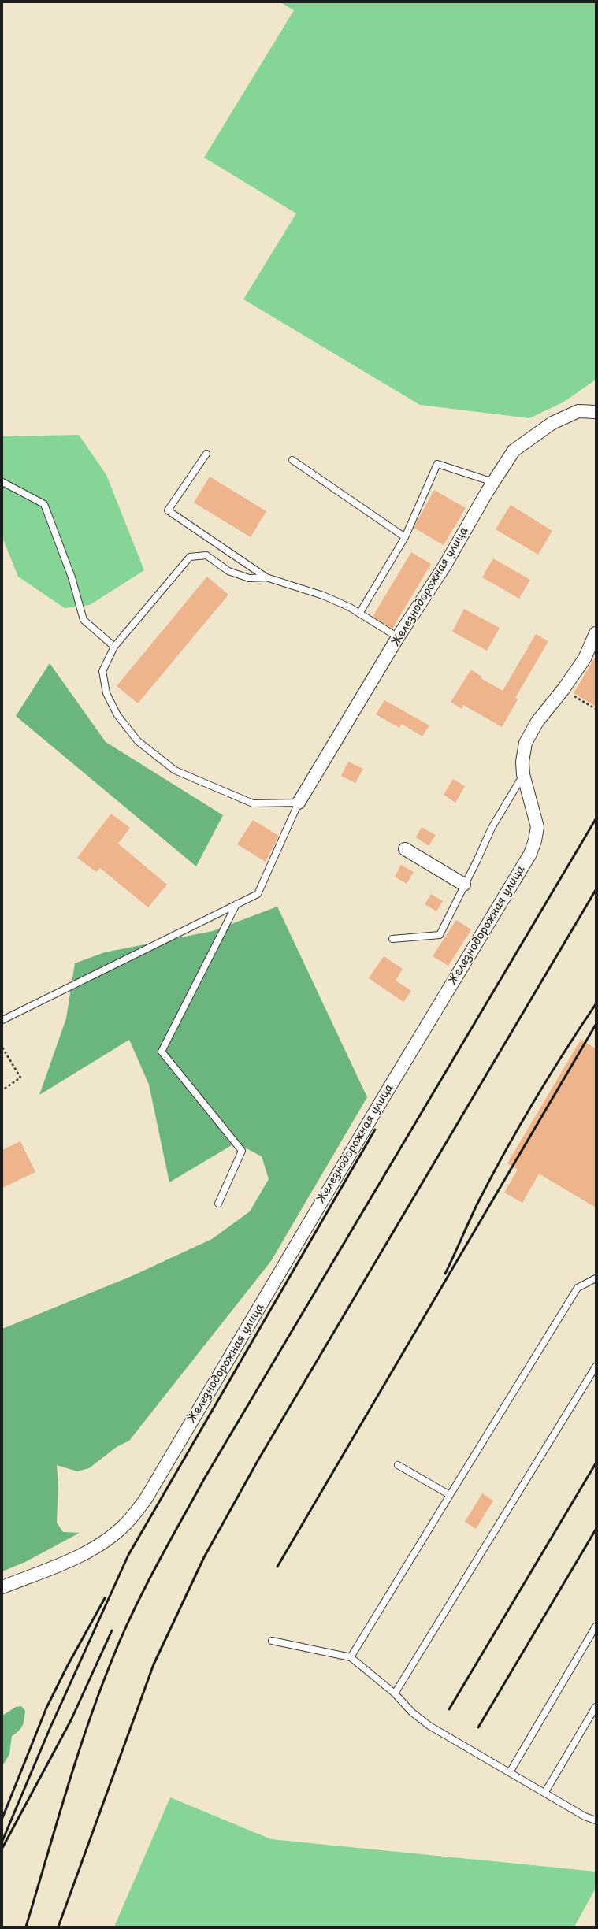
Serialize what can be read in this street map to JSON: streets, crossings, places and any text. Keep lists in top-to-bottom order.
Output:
{
  "streets": {
    "street": ["Железнодорожная улица"]
  }
}
